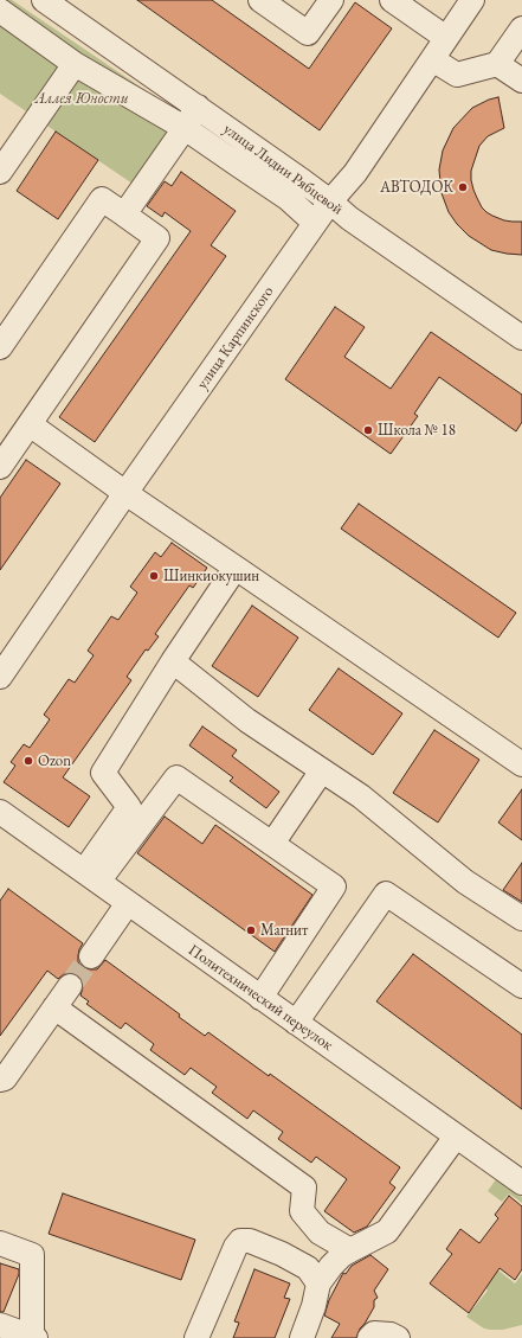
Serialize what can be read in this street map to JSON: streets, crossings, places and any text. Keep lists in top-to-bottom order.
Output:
{
  "streets": {
    "street": ["улица Лидии Рябцевой", "улица Карпинского", "Политехнический переулок"]
  },
  "crossings": [
    ["улица Лидии Рябцевой", "улица Карпинского"]
  ],
  "parks": ["Аллея Юности"],
  "places": [
    "АВТОДОК",
    "Школа № 18",
    "Шинкиокушин",
    "Ozon",
    "Магнит"
  ]
}
